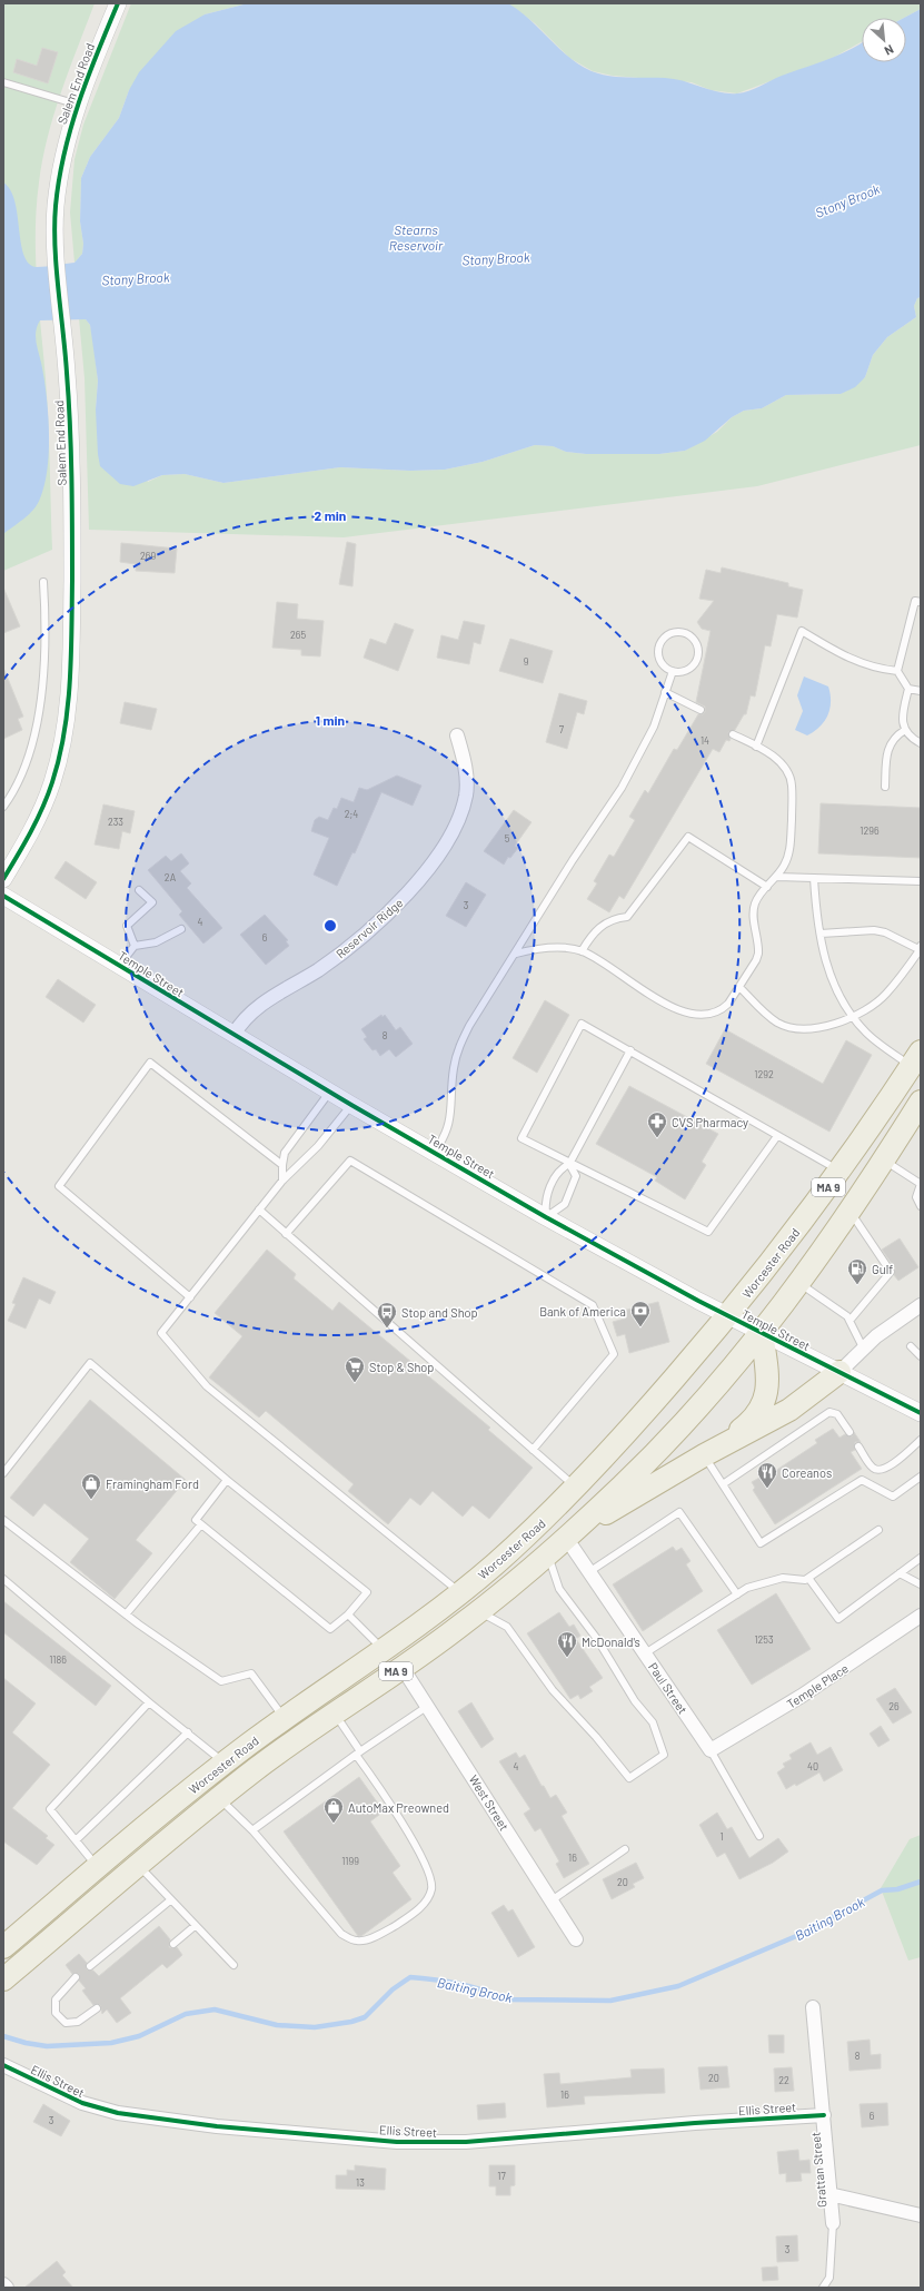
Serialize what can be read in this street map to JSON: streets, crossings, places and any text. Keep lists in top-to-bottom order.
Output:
{
  "streets": {
    "highway": ["MA 9", "Worcester Road"],
    "street": [
      "Salem End Road",
      "Reservoir Ridge",
      "Temple Street",
      "Temple Place",
      "Paul Street",
      "West Street",
      "Ellis Street",
      "Grattan Street"
    ]
  },
  "crossings": [
    ["Reservoir Ridge", "Temple Street"],
    ["Temple Street", "Worcester Road"],
    ["Worcester Road", "Paul Street"],
    ["Worcester Road", "West Street"],
    ["Temple Place", "Paul Street"],
    ["Ellis Street", "Grattan Street"]
  ],
  "water": ["Stony Brook", "Stearns Reservoir", "Baiting Brook"],
  "places": {
    "pharmacy": ["CVS Pharmacy"],
    "fuel station": ["Gulf"],
    "bank": ["Bank of America"],
    "bus stop": ["Stop and Shop"],
    "supermarket": ["Stop & Shop"],
    "restaurant": ["Coreanos", "McDonald's"],
    "shop": ["Framingham Ford", "AutoMax Preowned"]
  },
  "house_numbers": [
    "269",
    "265",
    "9",
    "7",
    "14",
    "2;4",
    "233",
    "1296",
    "5",
    "2A",
    "3",
    "4",
    "6",
    "8",
    "1292",
    "1253",
    "1186",
    "26",
    "4",
    "40",
    "1",
    "16",
    "1199",
    "20",
    "8",
    "20",
    "22",
    "16",
    "6",
    "3",
    "17",
    "13",
    "3"
  ],
  "north": "bottom right",
  "rings": ["2 min", "1 min"]
}
